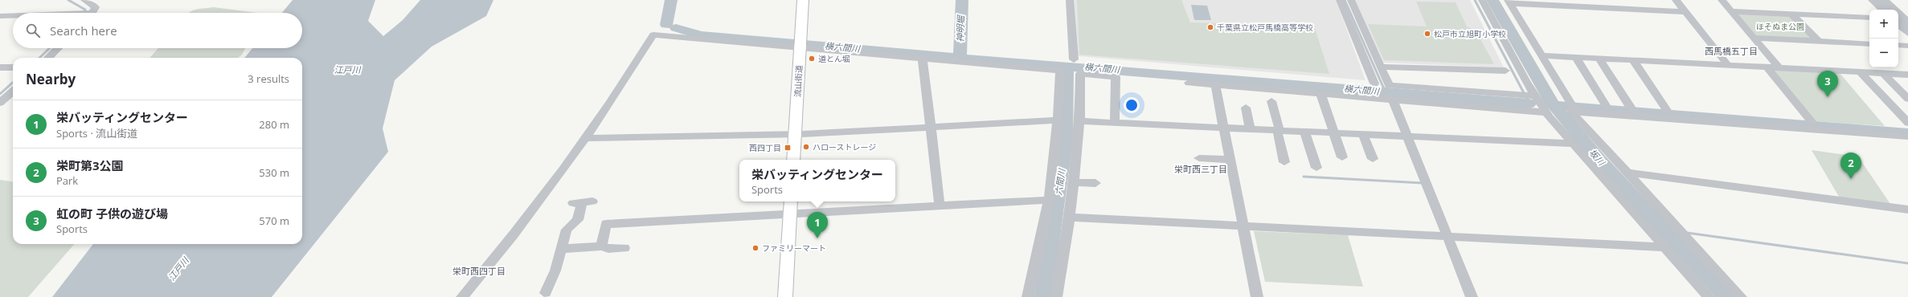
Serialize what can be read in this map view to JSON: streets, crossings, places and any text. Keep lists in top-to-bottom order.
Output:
{
  "streets": {
    "main road": ["流山街道"]
  },
  "districts": ["西馬橋五丁目", "栄町西三丁目", "栄町西四丁目"],
  "water": [
    "神明堀",
    "横六間川",
    "江戸川",
    "坂川",
    "六間川"
  ],
  "parks": ["ほそぬま公園"],
  "places": {
    "other": [
      "千葉県立松戸馬橋高等学校",
      "松戸市立旭町小学校",
      "道とん堀",
      "ハローストレージ",
      "ファミリーマート"
    ],
    "transit": ["西四丁目"]
  },
  "page": {
    "map_buttons": ["+", "−"],
    "search": "Search here",
    "heading": ["Nearby", "3 results"],
    "pins": ["3", "2", "1"],
    "list": [
      {
        "mark": "1",
        "name": "栄バッティングセンター",
        "note": "Sports · 流山街道",
        "value": "280 m"
      },
      {
        "mark": "2",
        "name": "栄町第3公園",
        "note": "Park",
        "value": "530 m"
      },
      {
        "mark": "3",
        "name": "虹の町 子供の遊び場",
        "note": "Sports",
        "value": "570 m"
      }
    ],
    "popup": ["栄バッティングセンター", "Sports"]
  }
}
